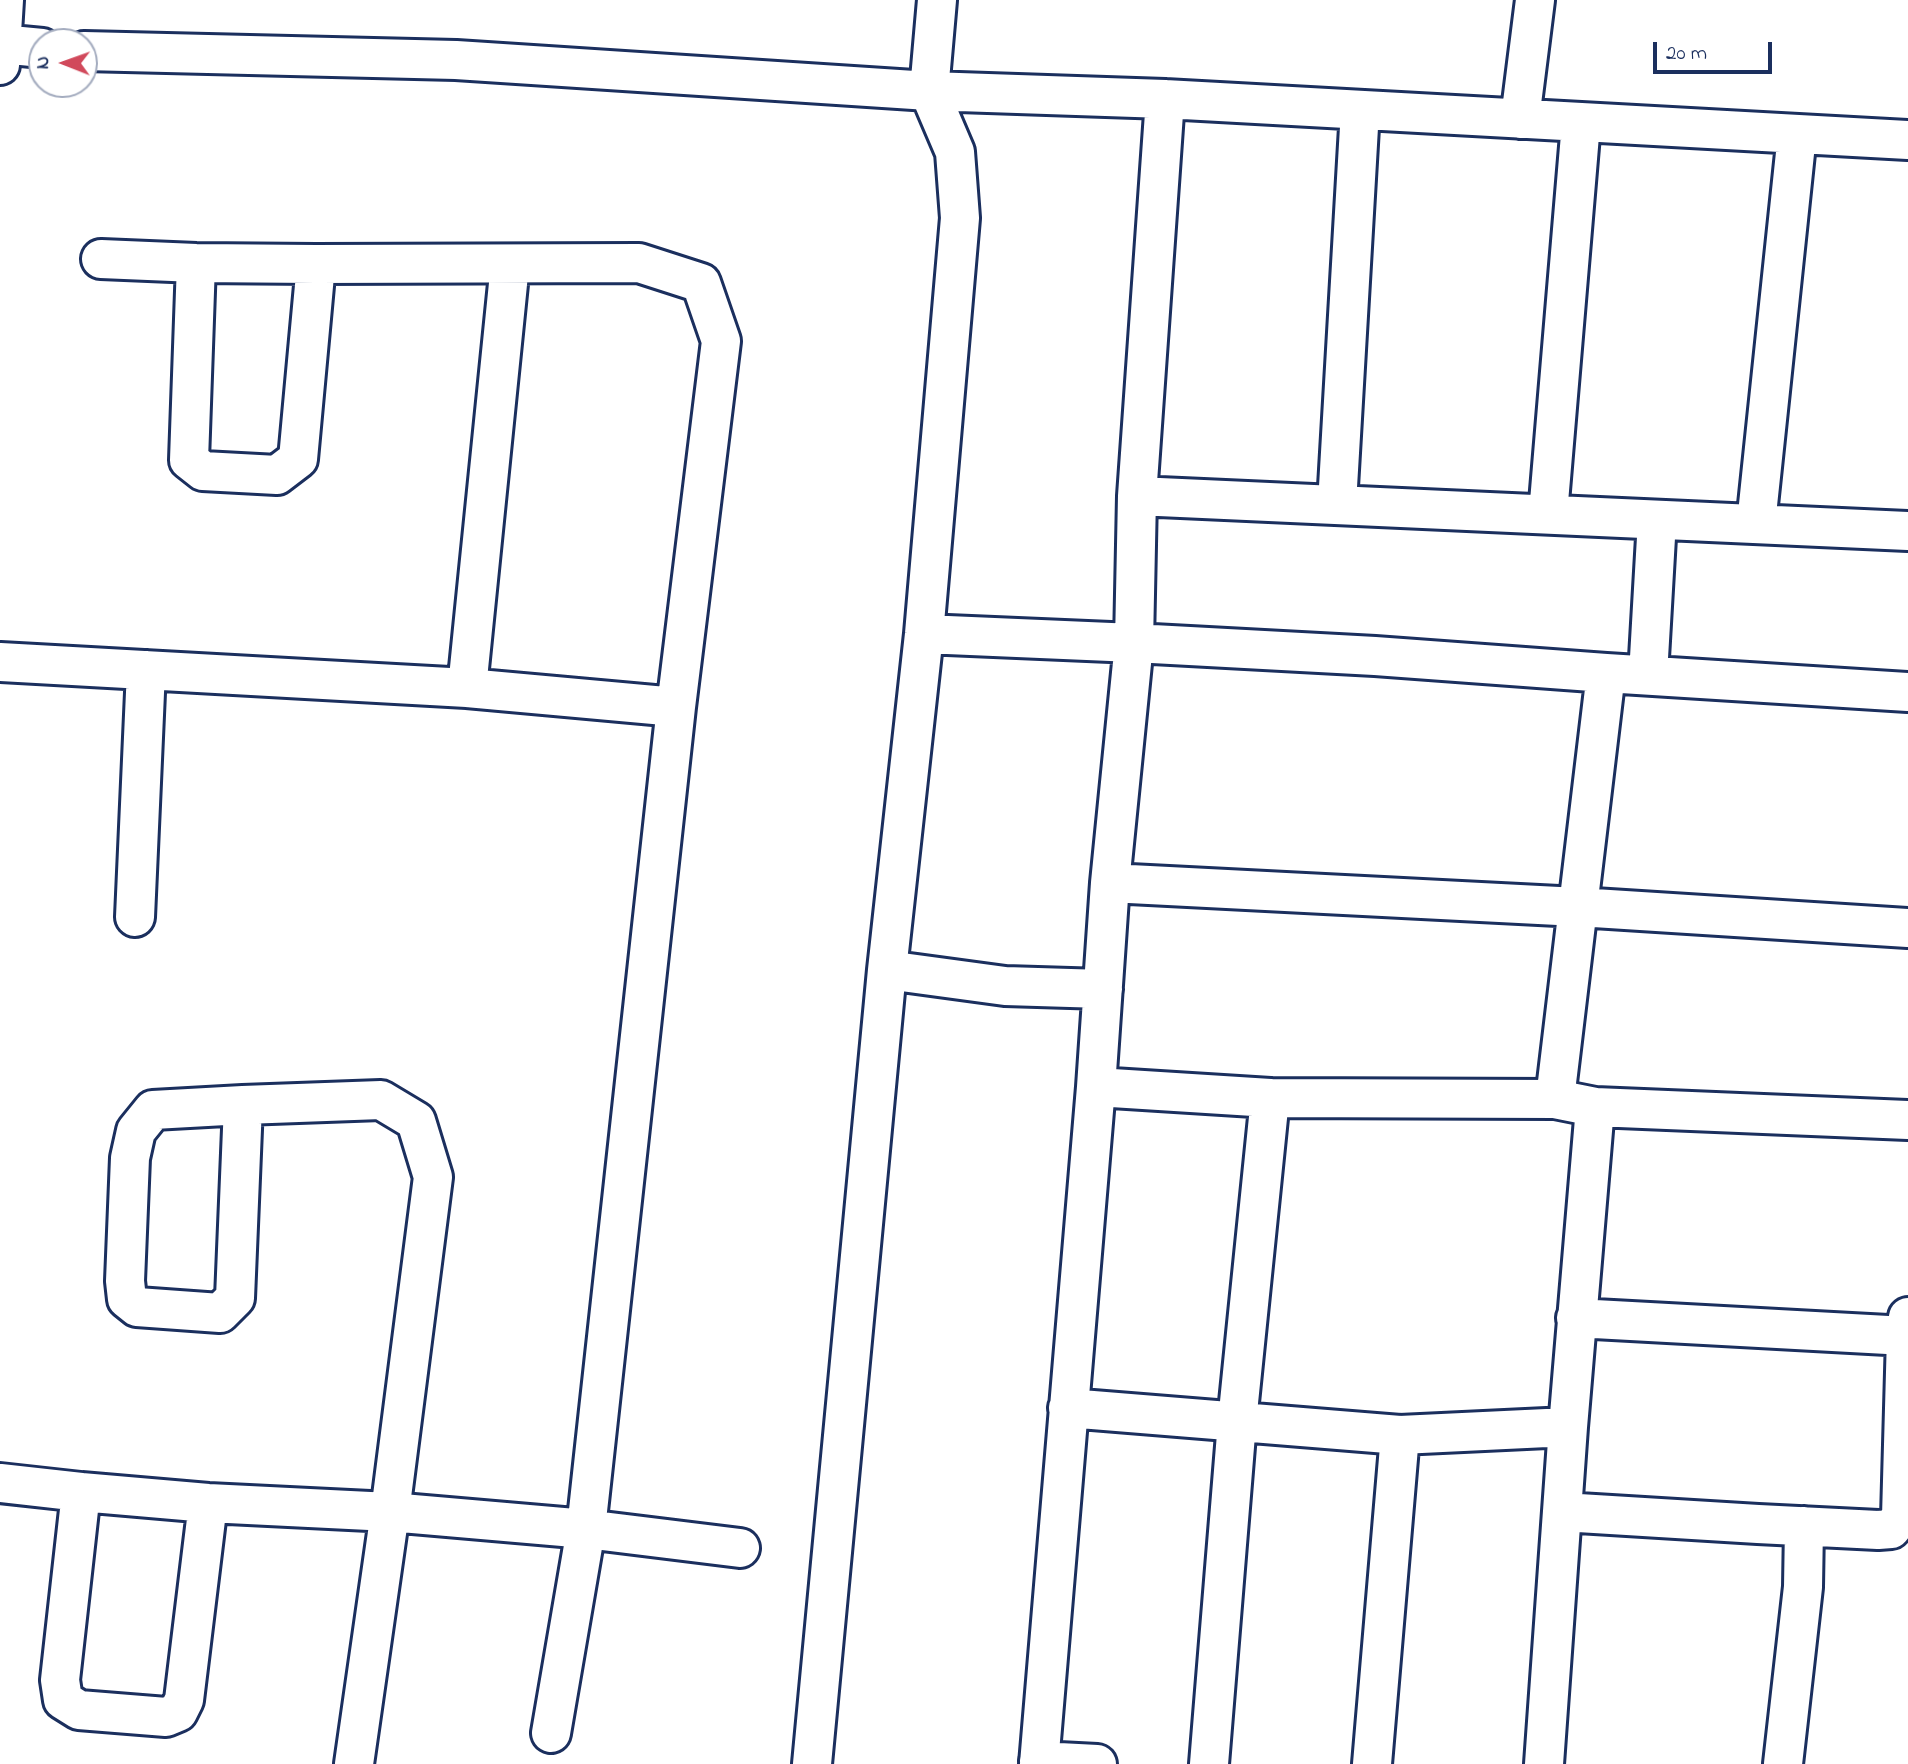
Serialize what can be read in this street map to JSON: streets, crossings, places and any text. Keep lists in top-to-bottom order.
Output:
{
  "scale_bar": "20 m",
  "north": "left"
}
